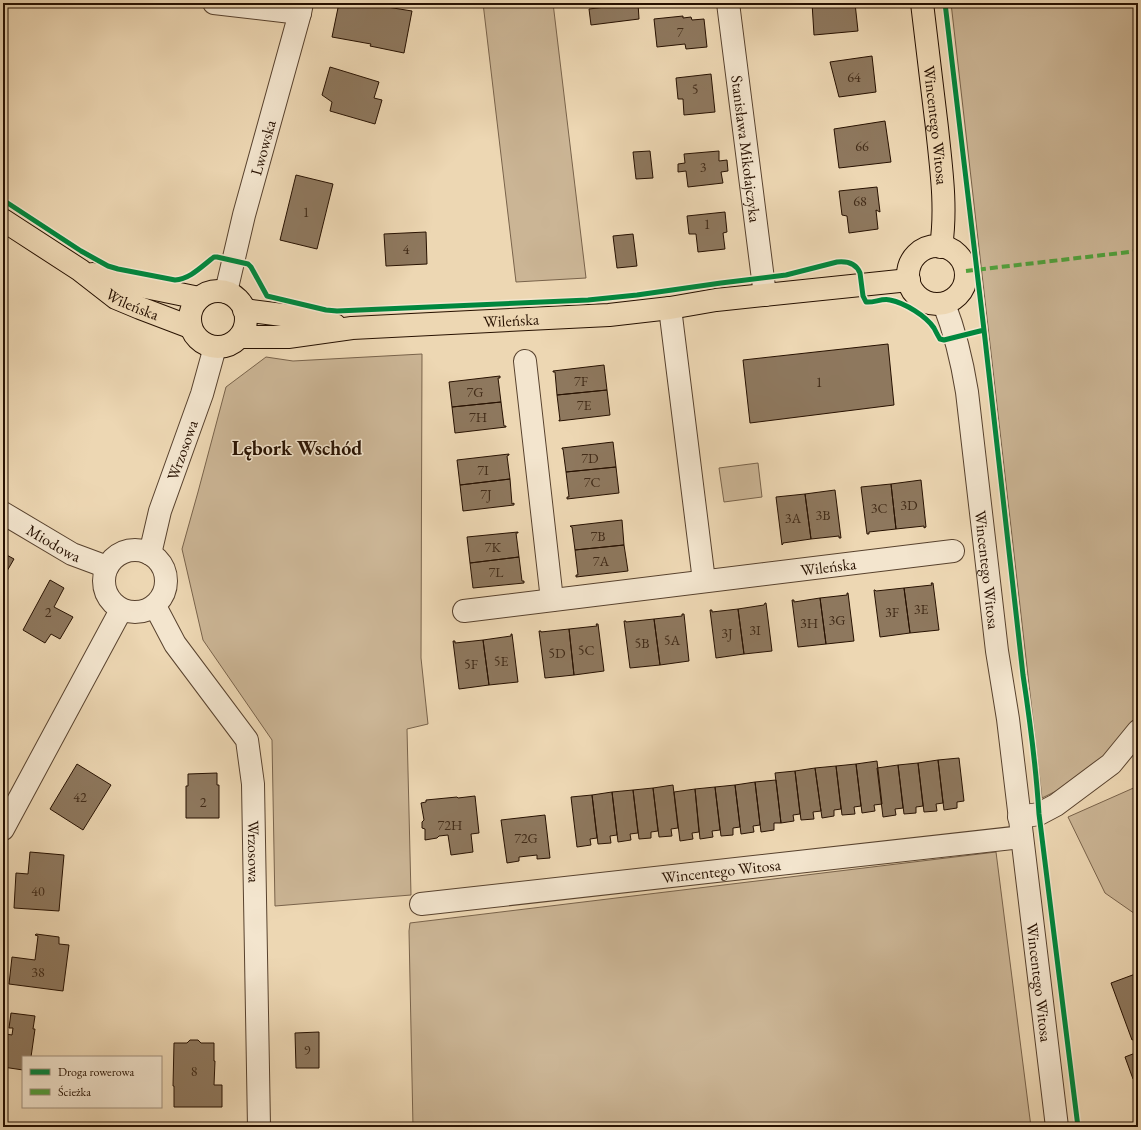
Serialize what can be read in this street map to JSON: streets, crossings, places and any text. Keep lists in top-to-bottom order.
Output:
{
  "streets": {
    "main road": ["Wincentego Witosa", "Wileńska"],
    "street": [
      "Lwowska",
      "Stanisława Mikołajczyka",
      "Wrzosowa",
      "Miodowa"
    ]
  },
  "crossings": [
    ["Wincentego Witosa", "Wileńska"],
    ["Lwowska", "Wileńska"],
    ["Lwowska", "Wrzosowa"],
    ["Stanisława Mikołajczyka", "Wileńska"],
    ["Wileńska", "Wrzosowa"],
    ["Wrzosowa", "Miodowa"]
  ],
  "districts": ["Lębork Wschód"],
  "house_numbers": [
    "7",
    "64",
    "5",
    "66",
    "3",
    "68",
    "1",
    "1",
    "4",
    "7F",
    "1",
    "7G",
    "7E",
    "7H",
    "7D",
    "7I",
    "7C",
    "7J",
    "3D",
    "3C",
    "3B",
    "3A",
    "7B",
    "7K",
    "7A",
    "7L",
    "3E",
    "2",
    "3F",
    "3G",
    "3H",
    "3I",
    "3J",
    "5A",
    "5B",
    "5C",
    "5D",
    "5E",
    "5F",
    "42",
    "2",
    "72H",
    "72G",
    "40",
    "38",
    "9",
    "8"
  ],
  "legend": ["Droga rowerowa", "Ścieżka"]
}
